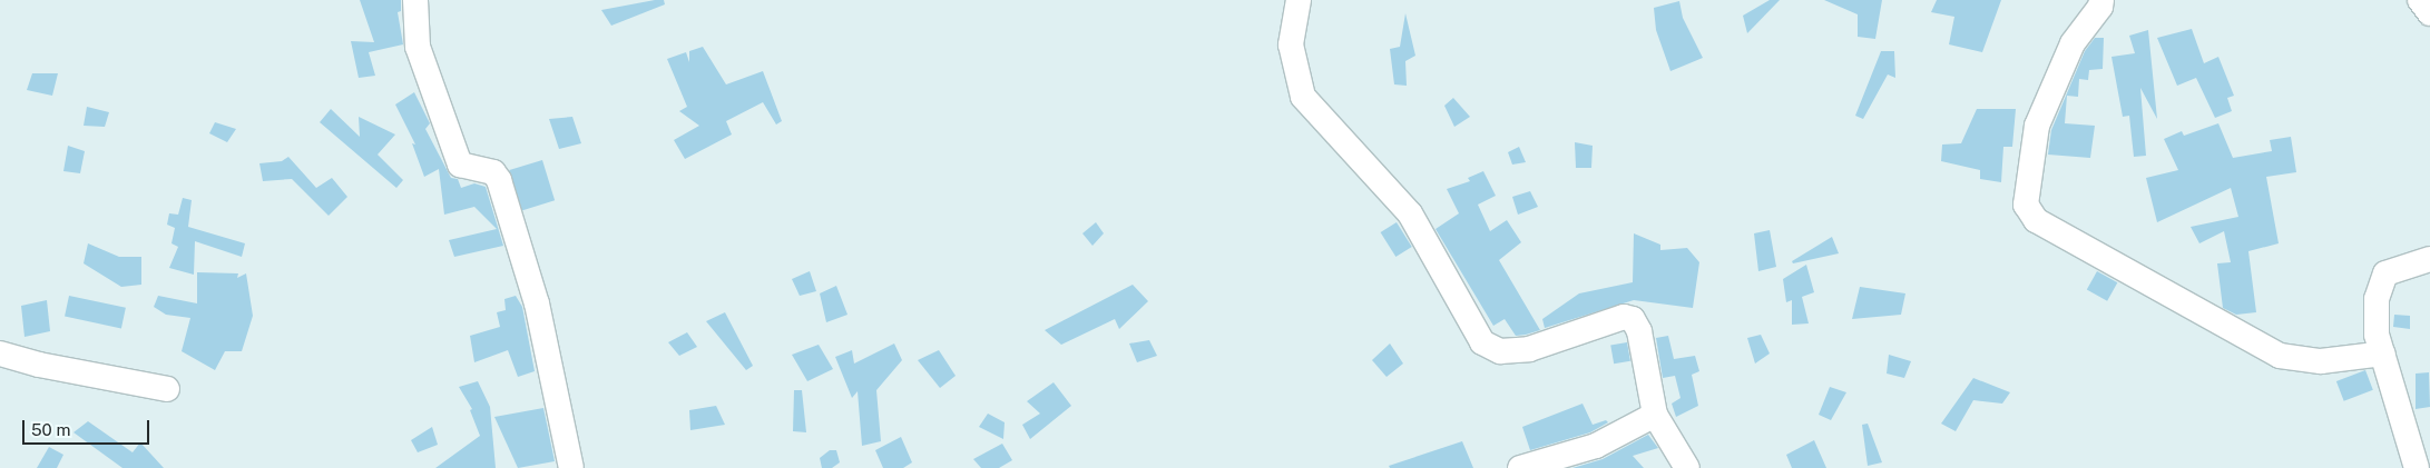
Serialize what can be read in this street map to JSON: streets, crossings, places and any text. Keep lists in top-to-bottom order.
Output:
{
  "scale_bar": "50 m"
}
